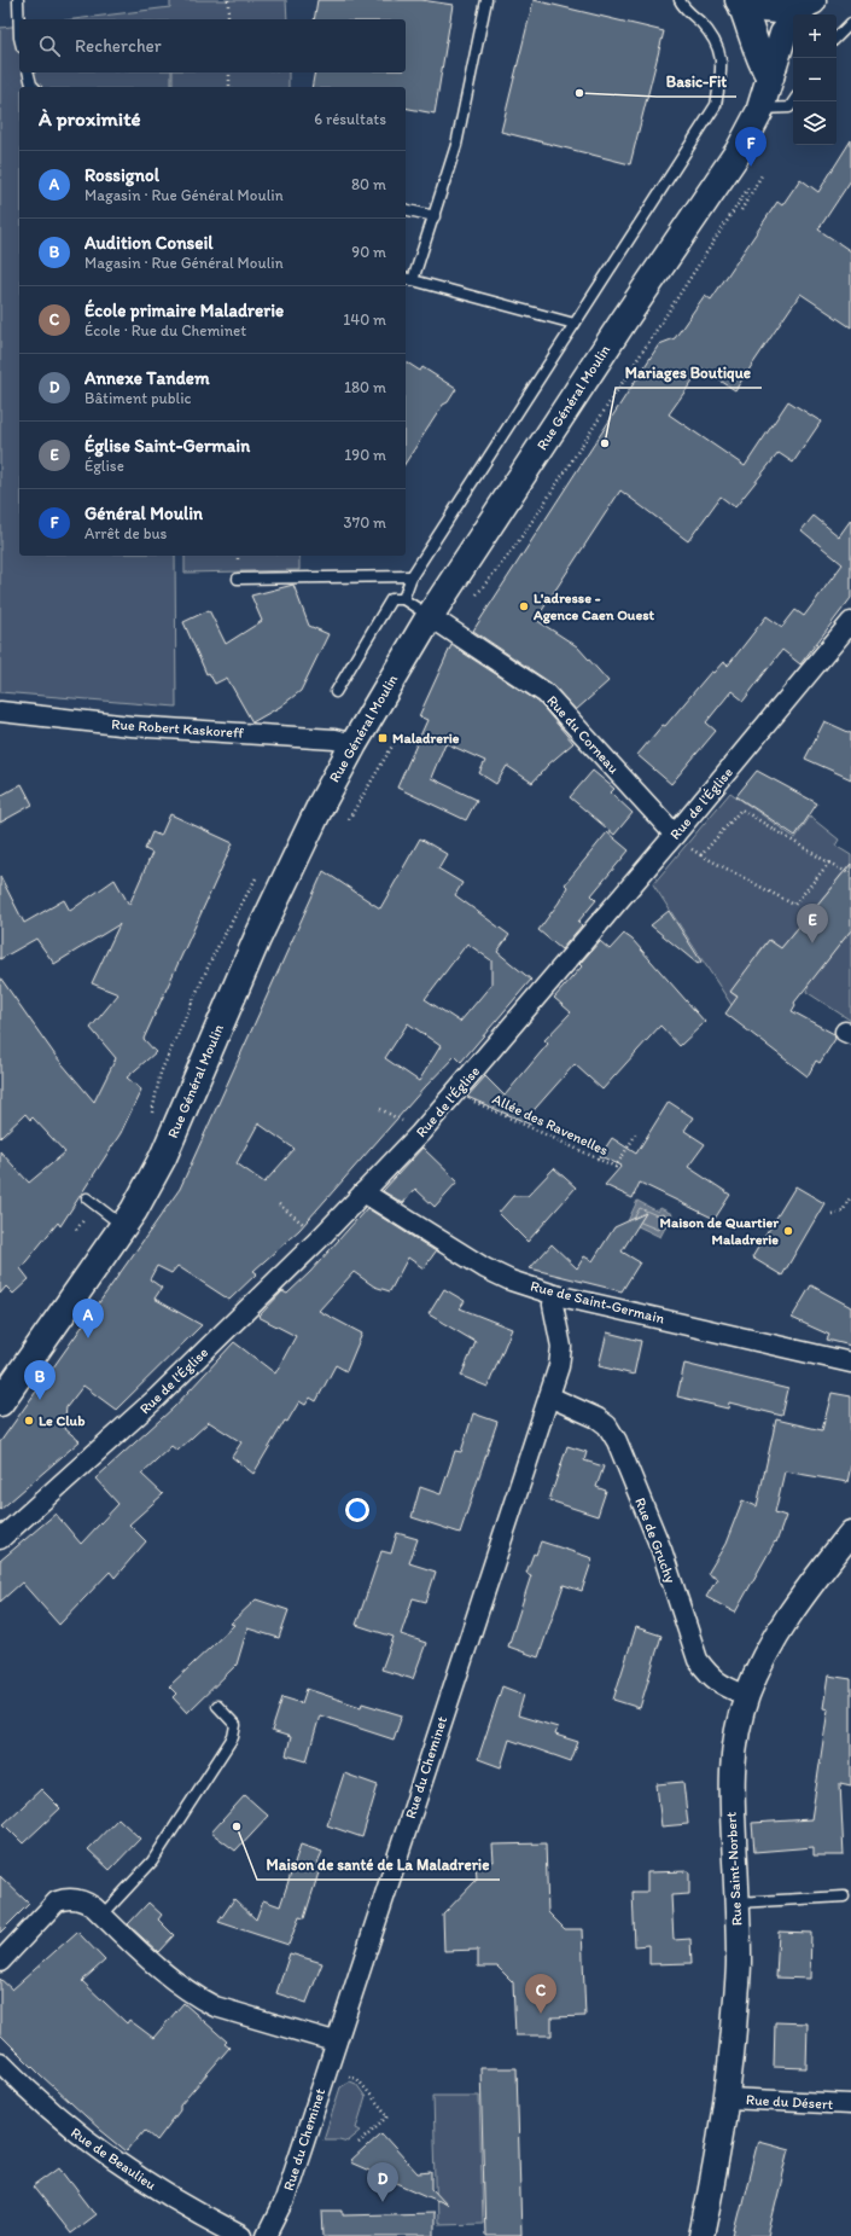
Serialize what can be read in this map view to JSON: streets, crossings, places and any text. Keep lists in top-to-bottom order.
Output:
{
  "streets": {
    "main road": ["Rue Général Moulin"],
    "street": [
      "Rue Robert Kaskoreff",
      "Rue du Corneau",
      "Rue de l'Église",
      "Rue de Saint-Germain",
      "Rue de Gruchy",
      "Rue du Cheminet",
      "Rue Saint-Norbert",
      "Rue du Désert",
      "Rue de Beaulieu"
    ],
    "path": ["Allée des Ravenelles"]
  },
  "crossings": [
    ["Rue Général Moulin", "Rue Robert Kaskoreff"],
    ["Rue Général Moulin", "Rue du Corneau"],
    ["Rue du Corneau", "Rue de l'Église"],
    ["Rue de l'Église", "Rue de Saint-Germain"],
    ["Rue de Saint-Germain", "Rue du Cheminet"],
    ["Rue de Gruchy", "Rue du Cheminet"],
    ["Rue de Gruchy", "Rue Saint-Norbert"],
    ["Rue Saint-Norbert", "Rue du Désert"]
  ],
  "places": {
    "other": [
      "Basic-Fit",
      "Mariages Boutique",
      "L'adresse - Agence Caen Ouest",
      "Maison de Quartier Maladrerie",
      "Le Club",
      "Maison de santé de La Maladrerie"
    ],
    "transit": ["Maladrerie"]
  },
  "page": {
    "map_buttons": ["+", "−"],
    "search": "Rechercher",
    "heading": ["À proximité", "6 résultats"],
    "pins": [
      "F",
      "E",
      "A",
      "B",
      "C",
      "D"
    ],
    "list": [
      {
        "mark": "A",
        "name": "Rossignol",
        "note": "Magasin · Rue Général Moulin",
        "value": "80 m"
      },
      {
        "mark": "B",
        "name": "Audition Conseil",
        "note": "Magasin · Rue Général Moulin",
        "value": "90 m"
      },
      {
        "mark": "C",
        "name": "École primaire Maladrerie",
        "note": "École · Rue du Cheminet",
        "value": "140 m"
      },
      {
        "mark": "D",
        "name": "Annexe Tandem",
        "note": "Bâtiment public",
        "value": "180 m"
      },
      {
        "mark": "E",
        "name": "Église Saint-Germain",
        "note": "Église",
        "value": "190 m"
      },
      {
        "mark": "F",
        "name": "Général Moulin",
        "note": "Arrêt de bus",
        "value": "370 m"
      }
    ]
  }
}
